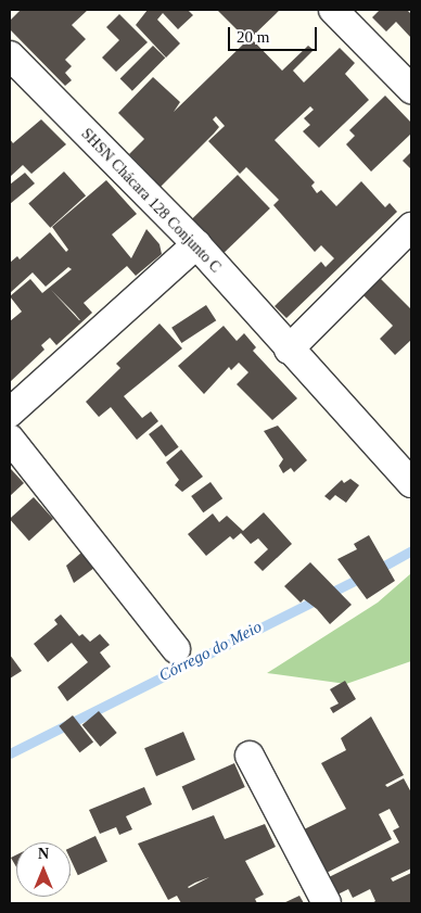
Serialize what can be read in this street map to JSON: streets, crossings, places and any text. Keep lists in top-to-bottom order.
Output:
{
  "streets": {
    "street": ["SHSN Chácara 128 Conjunto C"]
  },
  "water": ["Córrego do Meio"],
  "scale_bar": "20 m",
  "north": "top"
}
